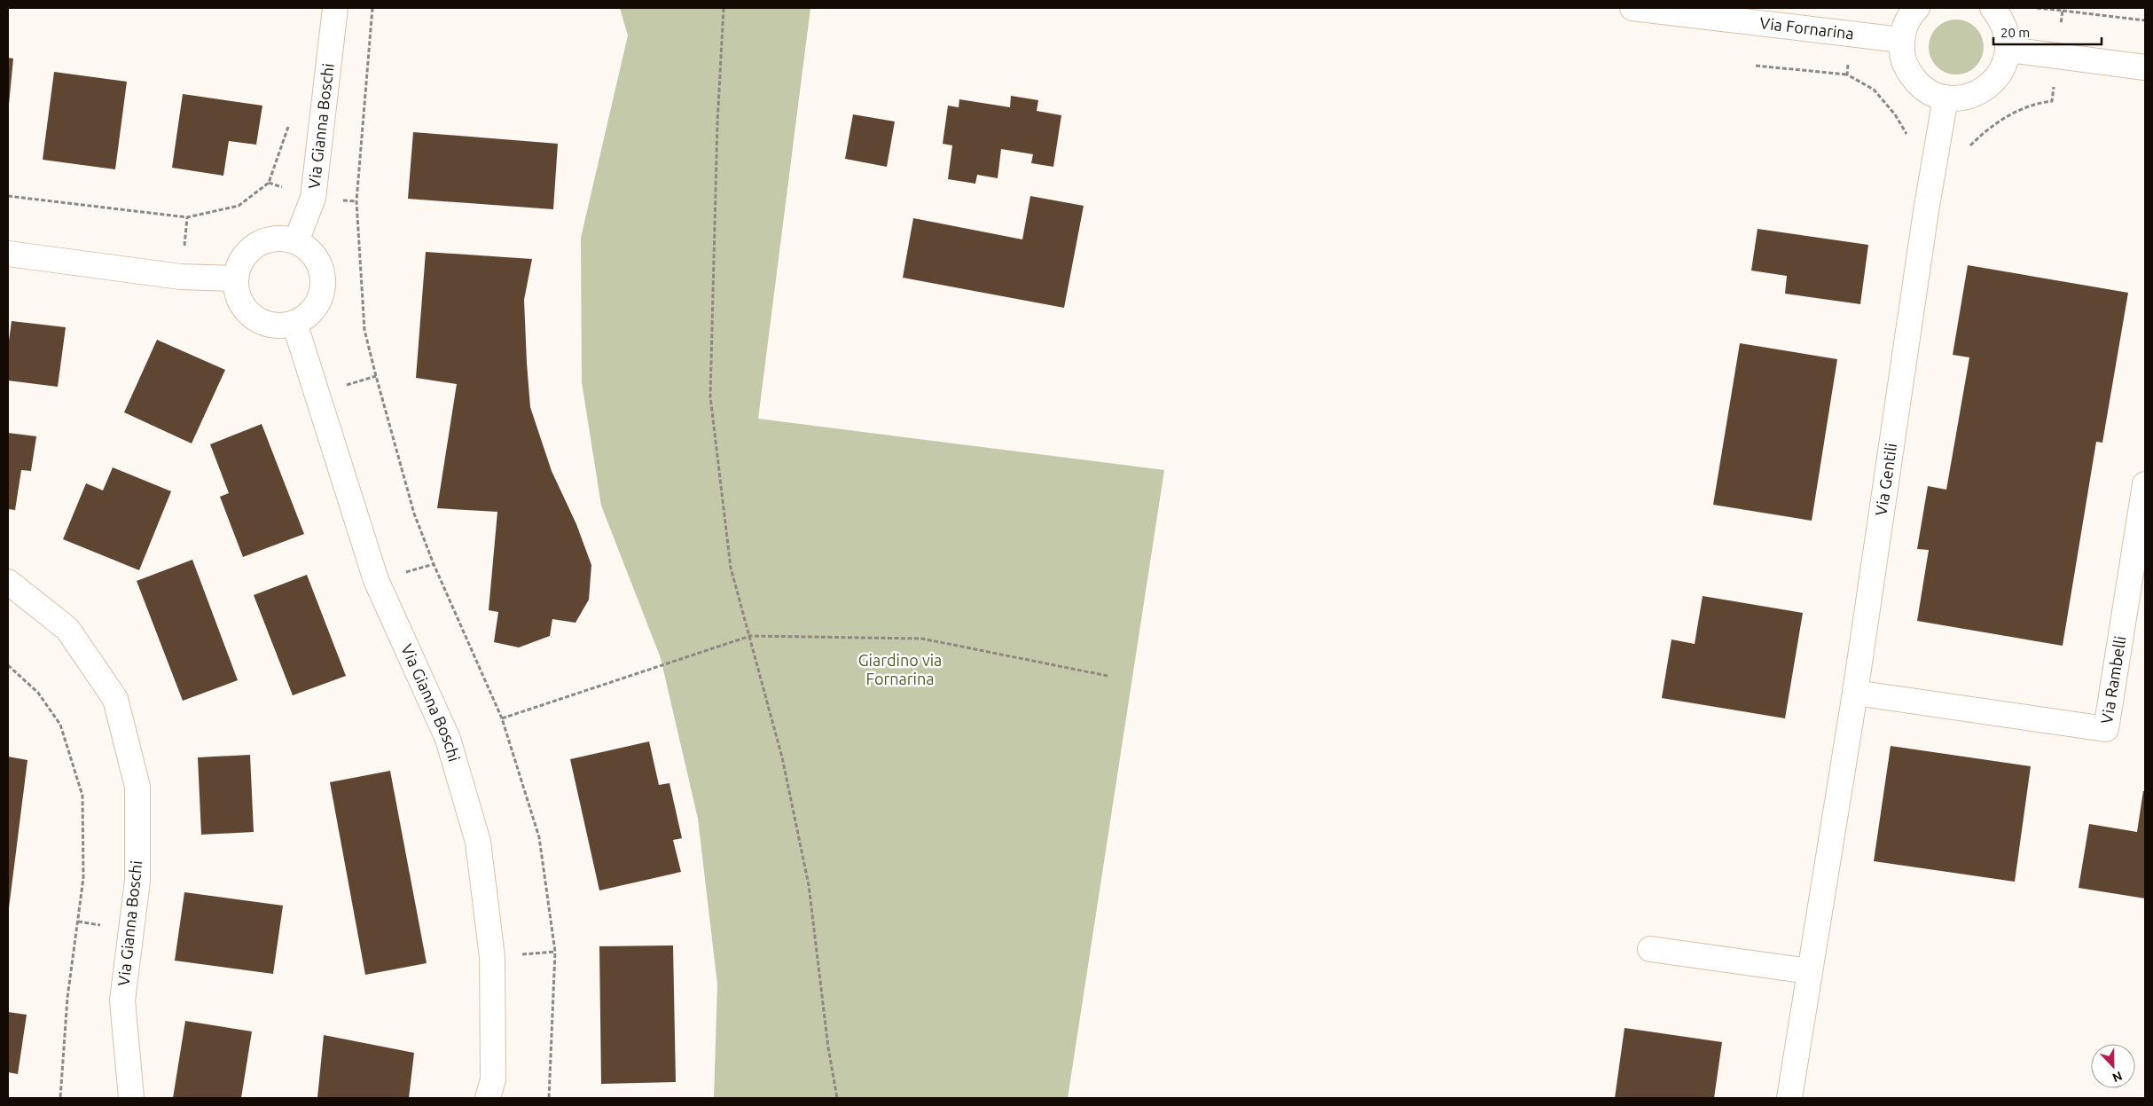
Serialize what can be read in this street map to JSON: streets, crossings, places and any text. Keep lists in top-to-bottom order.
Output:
{
  "streets": {
    "street": [
      "Via Fornarina",
      "Via Gianna Boschi",
      "Via Gentili",
      "Via Rambelli"
    ]
  },
  "crossings": [
    ["Via Gentili", "Via Rambelli"]
  ],
  "parks": ["Giardino via Fornarina"],
  "scale_bar": "20 m",
  "north": "bottom"
}
